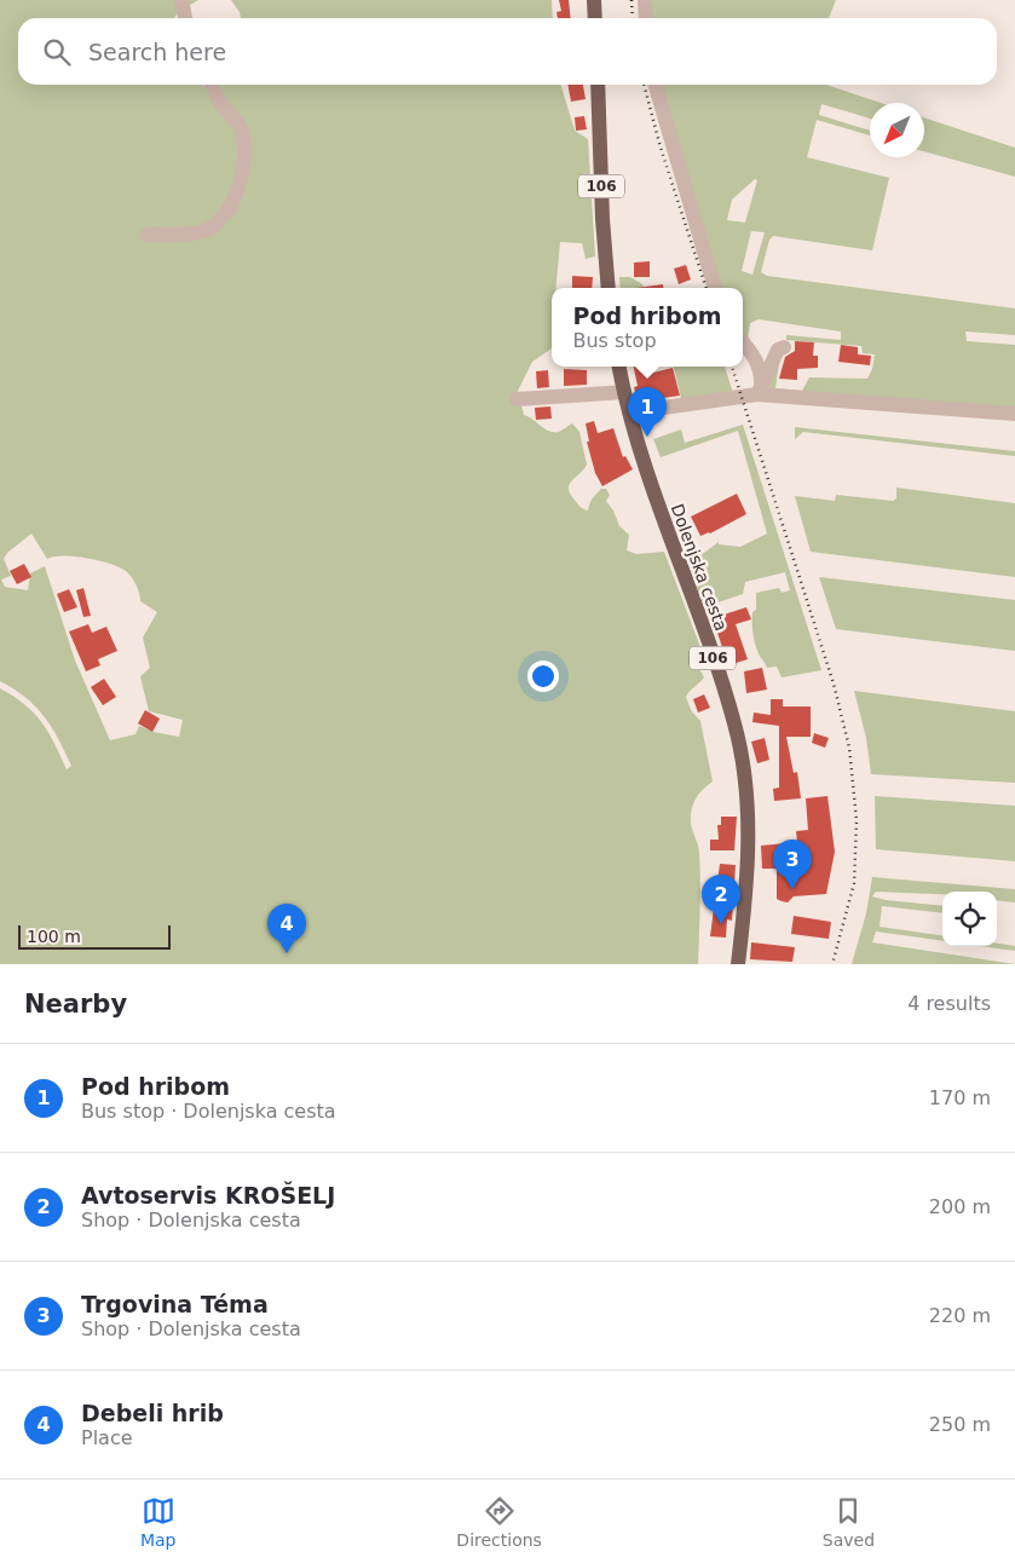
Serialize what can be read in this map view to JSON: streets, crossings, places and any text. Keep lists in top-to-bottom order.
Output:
{
  "streets": {
    "main road": ["106", "Dolenjska cesta"]
  },
  "scale_bar": "100 m",
  "north": "bottom left",
  "page": {
    "search": "Search here",
    "popup": ["Pod hribom", "Bus stop"],
    "pins": [
      "1",
      "3",
      "2",
      "4"
    ],
    "scale": "100 m",
    "heading": ["Nearby", "4 results"],
    "list": [
      {
        "mark": "1",
        "name": "Pod hribom",
        "note": "Bus stop · Dolenjska cesta",
        "value": "170 m"
      },
      {
        "mark": "2",
        "name": "Avtoservis KROŠELJ",
        "note": "Shop · Dolenjska cesta",
        "value": "200 m"
      },
      {
        "mark": "3",
        "name": "Trgovina Téma",
        "note": "Shop · Dolenjska cesta",
        "value": "220 m"
      },
      {
        "mark": "4",
        "name": "Debeli hrib",
        "note": "Place",
        "value": "250 m"
      }
    ],
    "nav": ["Map", "Directions", "Saved"]
  }
}
